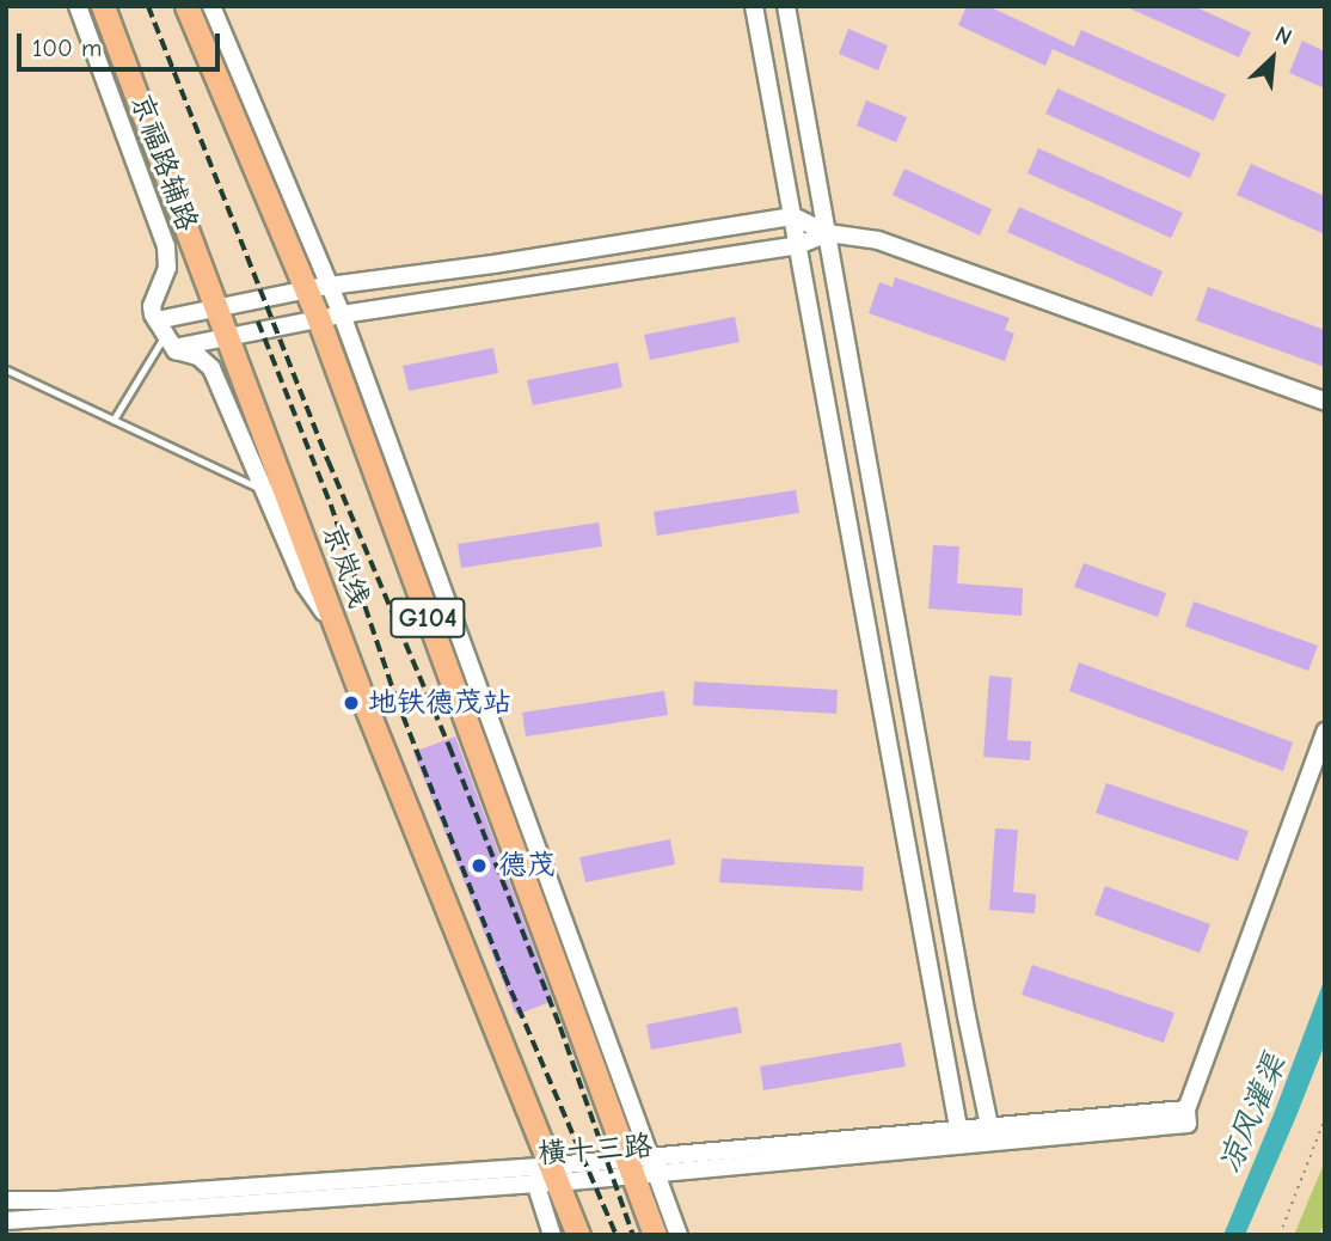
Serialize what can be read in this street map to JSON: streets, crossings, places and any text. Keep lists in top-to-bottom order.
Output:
{
  "streets": {
    "highway": ["京岚线", "G104"],
    "street": ["京福路辅路", "横十三路"]
  },
  "crossings": [
    ["京岚线", "横十三路"]
  ],
  "water": ["凉风灌渠"],
  "places": ["地铁德茂站", "德茂"],
  "scale_bar": "100 m",
  "north": "top right"
}
